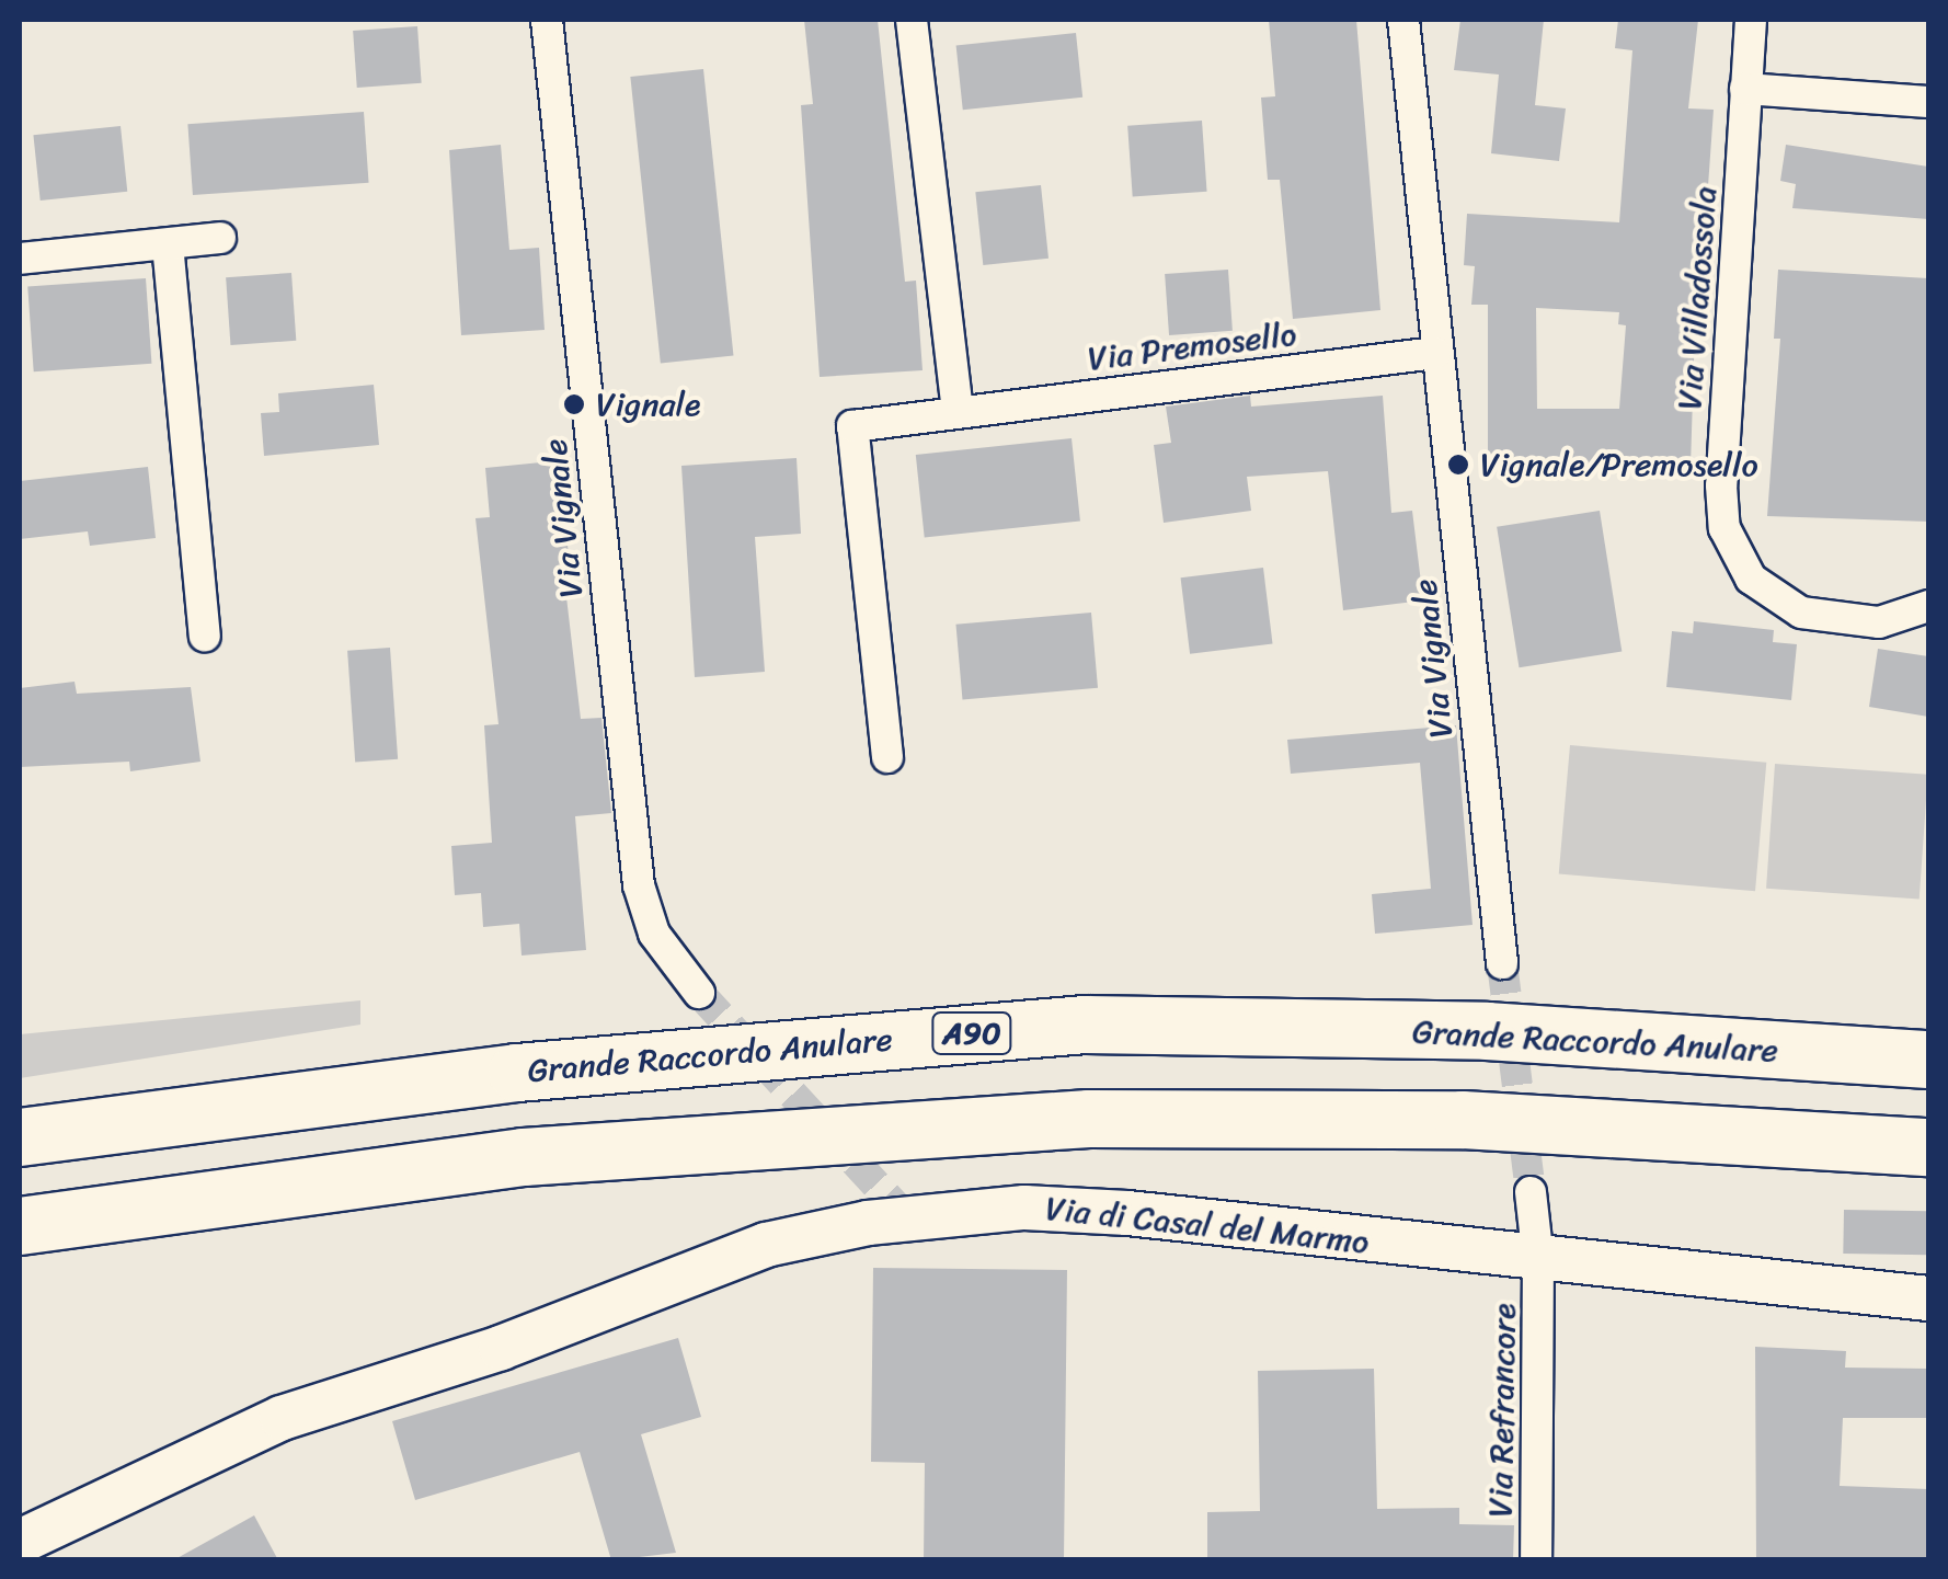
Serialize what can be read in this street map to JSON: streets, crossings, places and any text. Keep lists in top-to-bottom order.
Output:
{
  "streets": {
    "highway": ["A90", "Grande Raccordo Anulare"],
    "main road": ["Via di Casal del Marmo"],
    "street": [
      "Via Villadossola",
      "Via Premosello",
      "Via Vignale",
      "Via Refrancore"
    ]
  },
  "crossings": [
    ["Via Premosello", "Via Vignale"],
    ["Via di Casal del Marmo", "Via Refrancore"]
  ],
  "places": ["Vignale", "Vignale/Premosello"]
}
